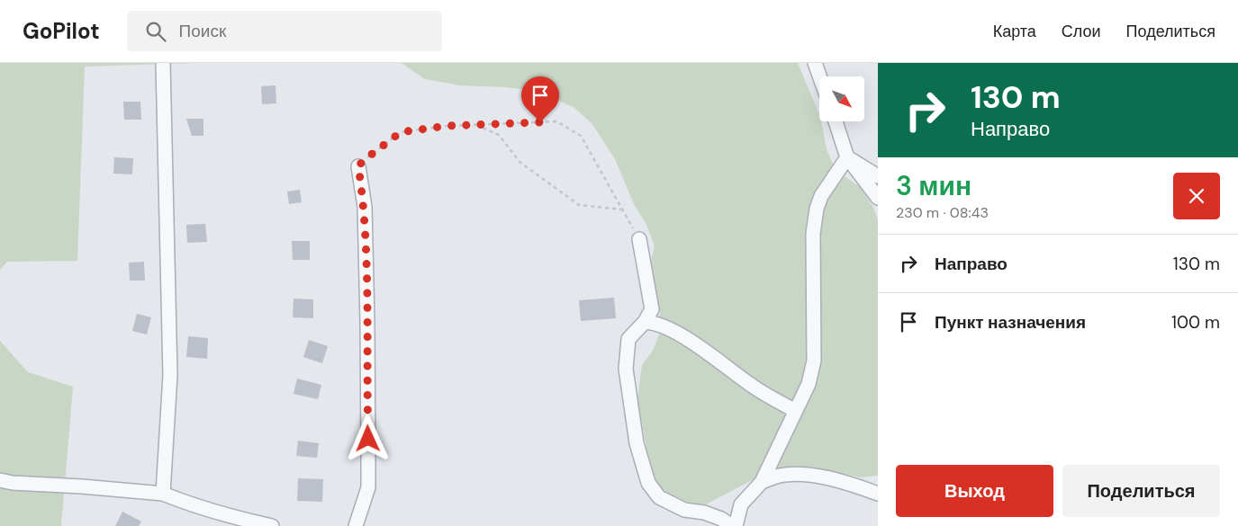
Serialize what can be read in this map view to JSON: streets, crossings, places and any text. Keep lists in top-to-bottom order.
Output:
{
  "north": "bottom right",
  "page": {
    "header": "GoPilot",
    "search": "Поиск",
    "nav": ["Карта", "Слои", "Поделиться"],
    "turn": ["130 m", "Направо"],
    "heading": ["3 мин", "230 m · 08:43"],
    "list": [
      {
        "name": "Направо",
        "value": "130 m"
      },
      {
        "name": "Пункт назначения",
        "value": "100 m"
      }
    ],
    "buttons": ["Выход", "Поделиться"]
  }
}
